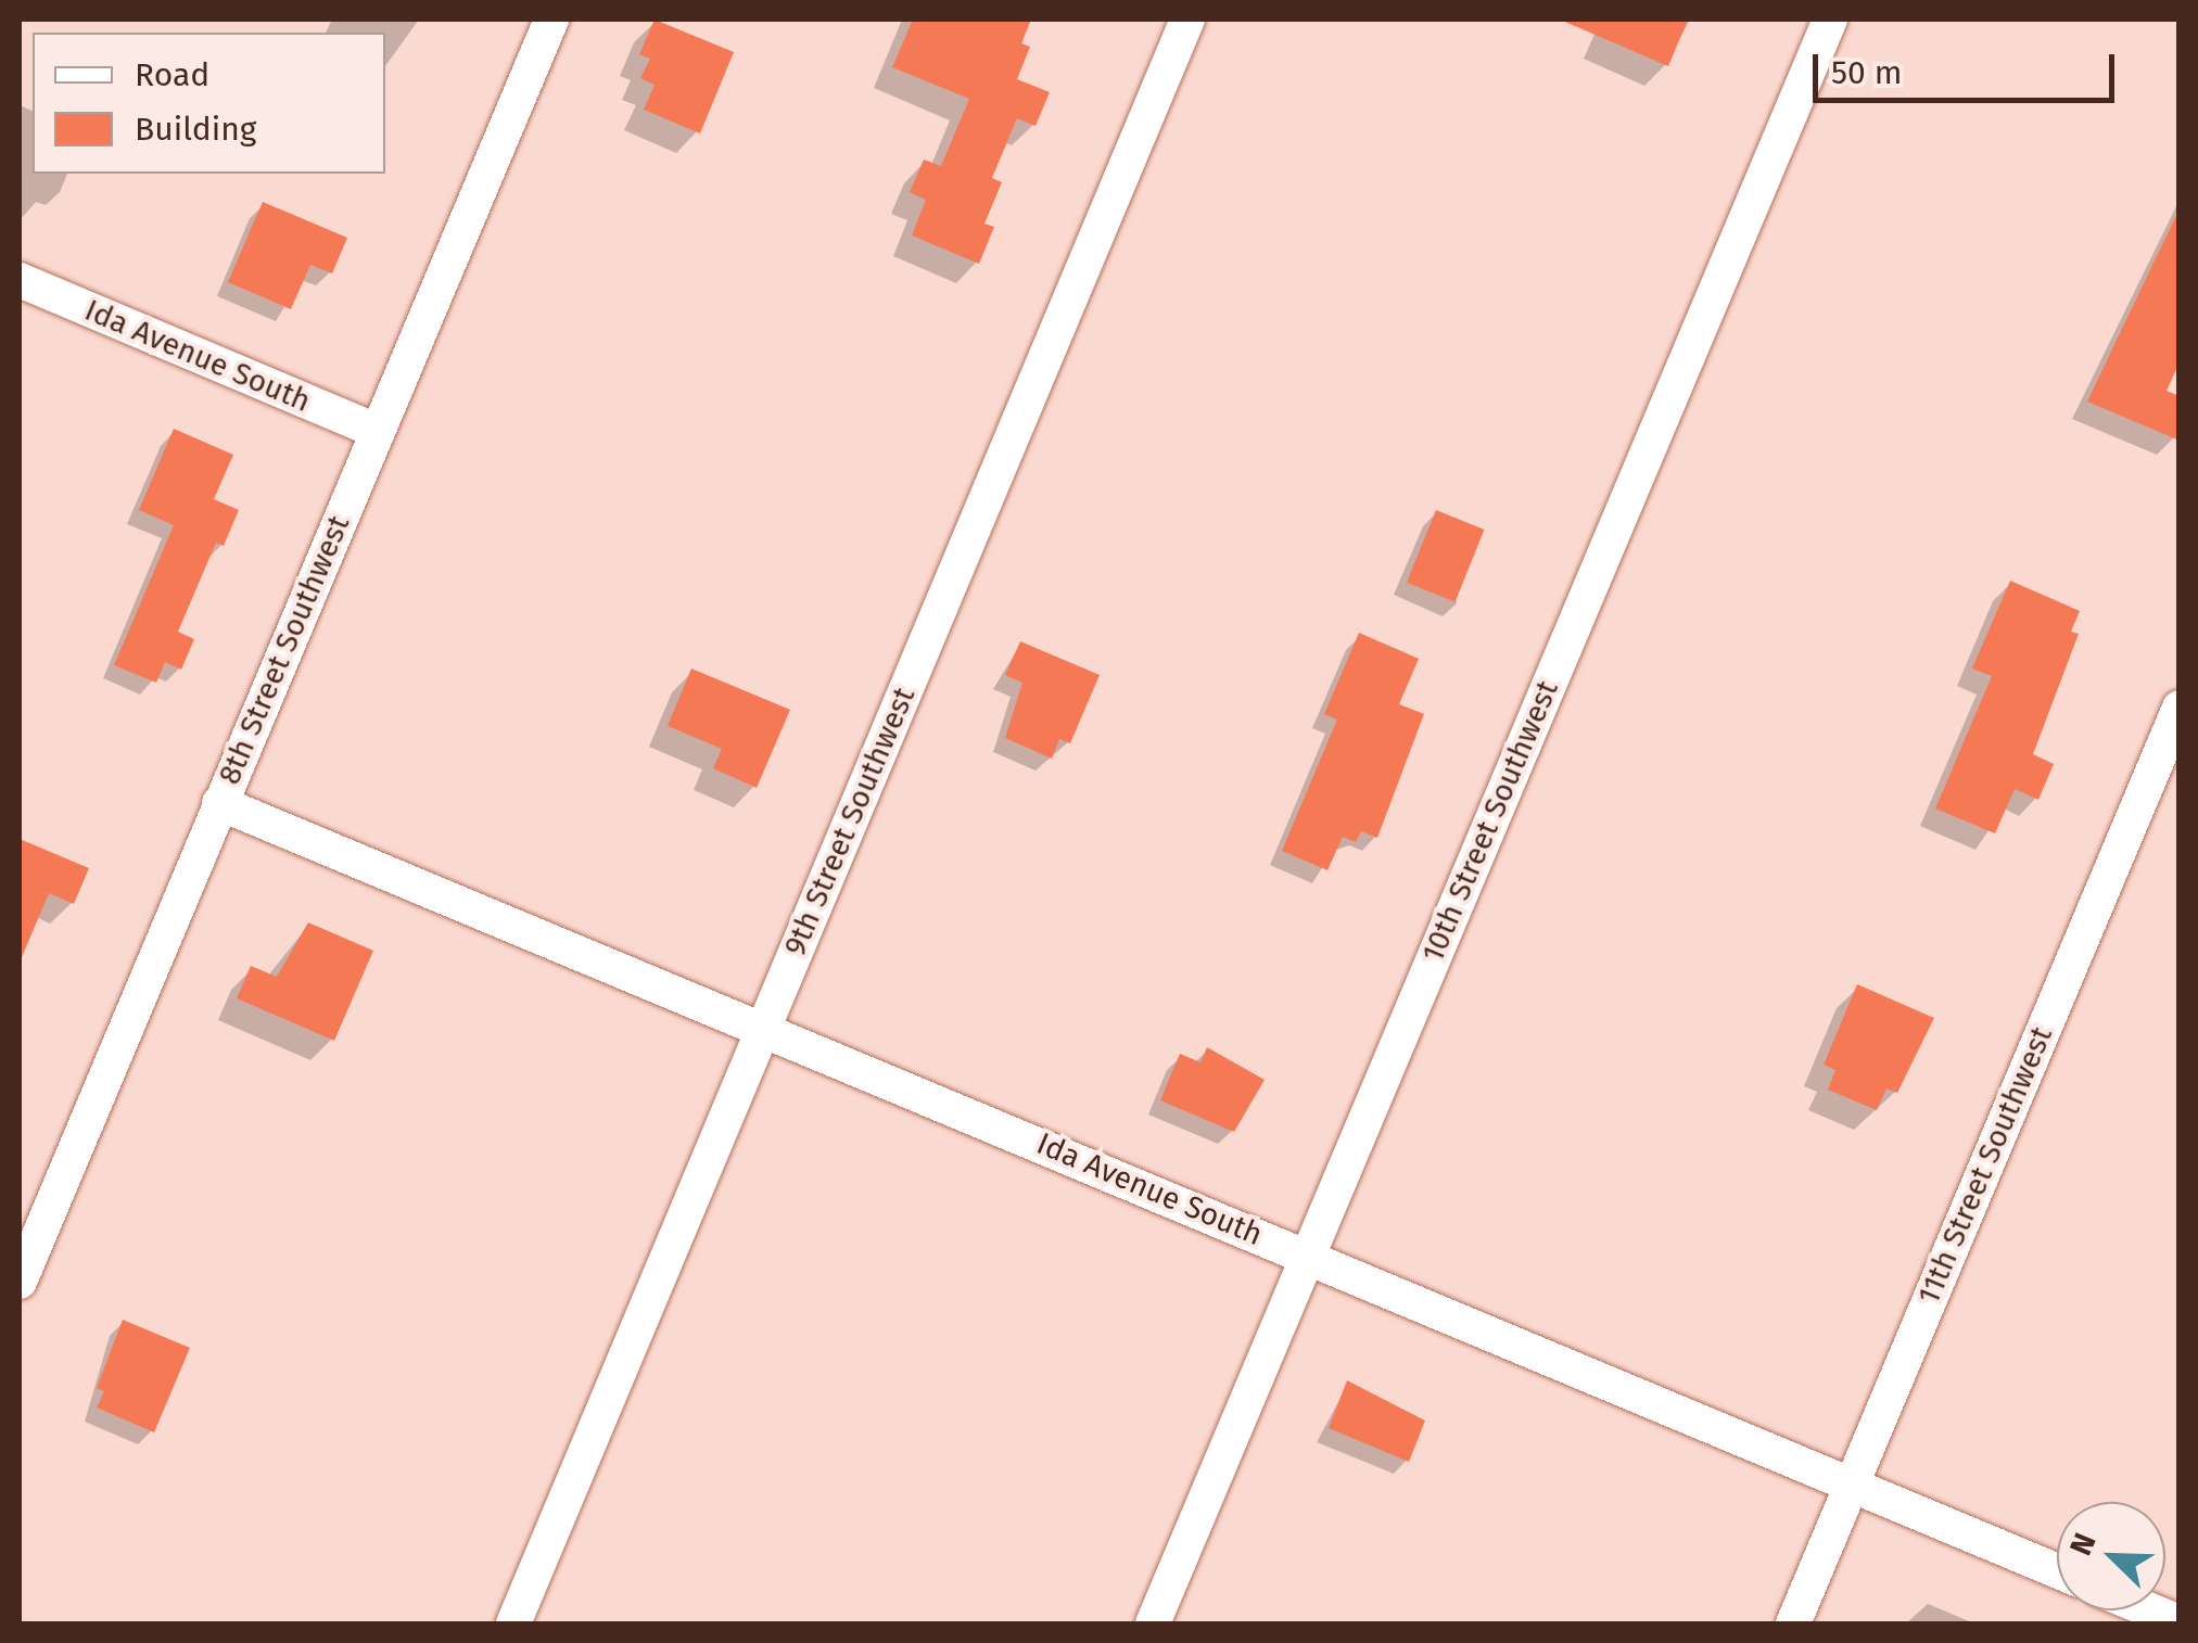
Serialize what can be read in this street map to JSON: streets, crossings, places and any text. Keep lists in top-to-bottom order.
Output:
{
  "streets": {
    "street": [
      "Ida Avenue South",
      "8th Street Southwest",
      "9th Street Southwest",
      "10th Street Southwest",
      "11th Street Southwest"
    ]
  },
  "crossings": [
    ["Ida Avenue South", "8th Street Southwest"],
    ["Ida Avenue South", "9th Street Southwest"],
    ["Ida Avenue South", "10th Street Southwest"],
    ["Ida Avenue South", "11th Street Southwest"]
  ],
  "legend": ["Road", "Building"],
  "scale_bar": "50 m",
  "north": "top left"
}
